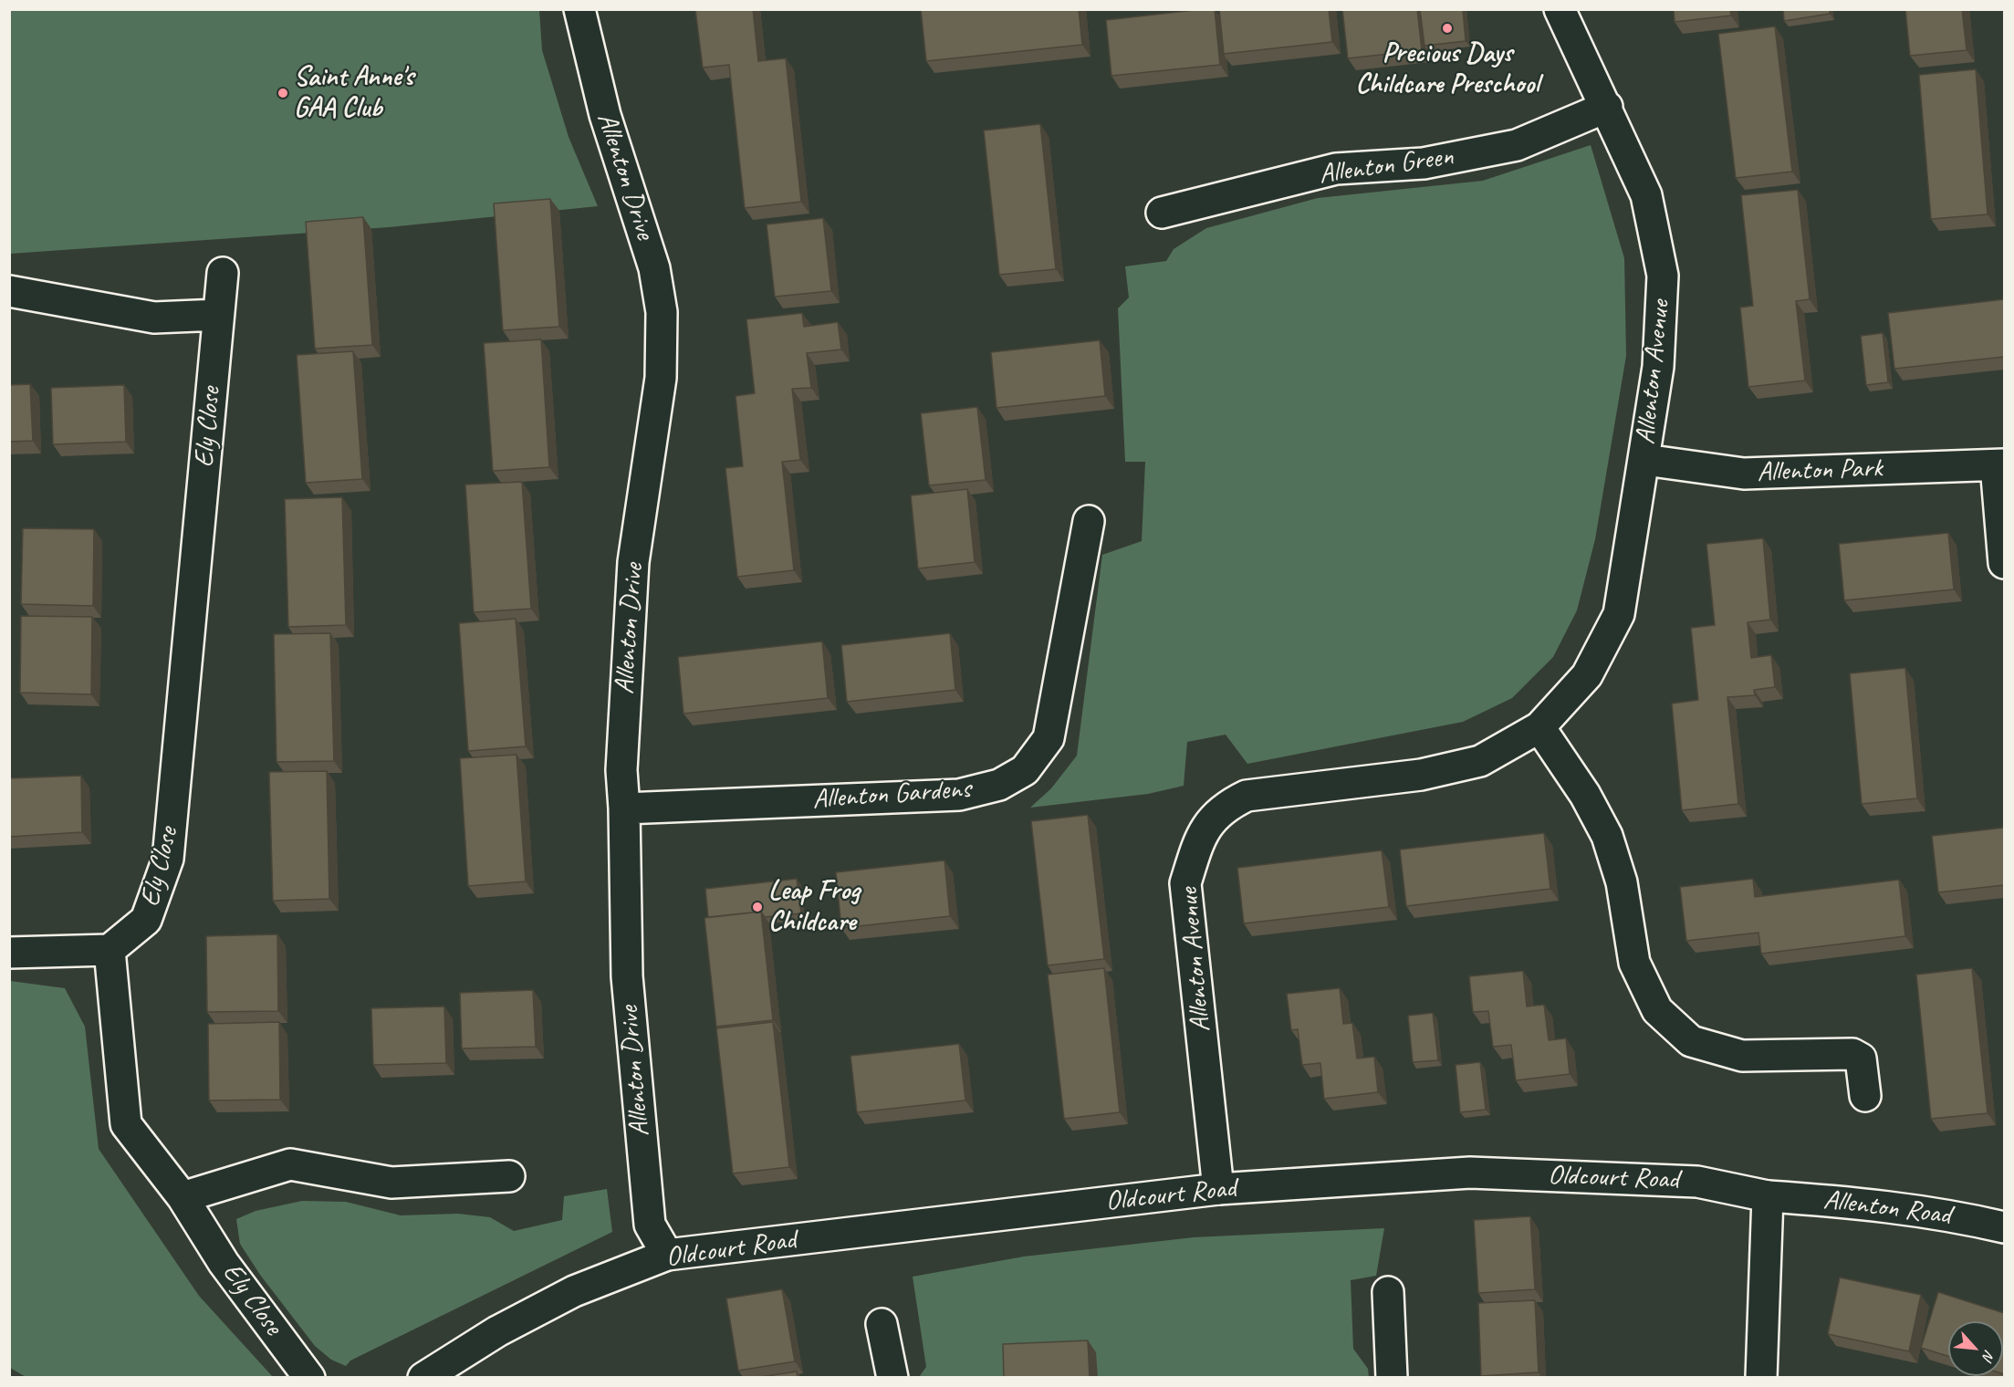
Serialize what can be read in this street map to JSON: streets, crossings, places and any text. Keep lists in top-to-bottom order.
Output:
{
  "streets": {
    "street": [
      "Allenton Green",
      "Allenton Drive",
      "Allenton Avenue",
      "Ely Close",
      "Allenton Park",
      "Allenton Gardens",
      "Oldcourt Road",
      "Allenton Road"
    ]
  },
  "crossings": [
    ["Allenton Green", "Allenton Avenue"],
    ["Allenton Drive", "Allenton Gardens"],
    ["Allenton Drive", "Oldcourt Road"],
    ["Allenton Avenue", "Allenton Park"],
    ["Allenton Avenue", "Oldcourt Road"],
    ["Oldcourt Road", "Allenton Road"]
  ],
  "places": ["Precious Days Childcare Preschool", "Saint Anne's GAA Club", "Leap Frog Childcare"],
  "north": "bottom right"
}
